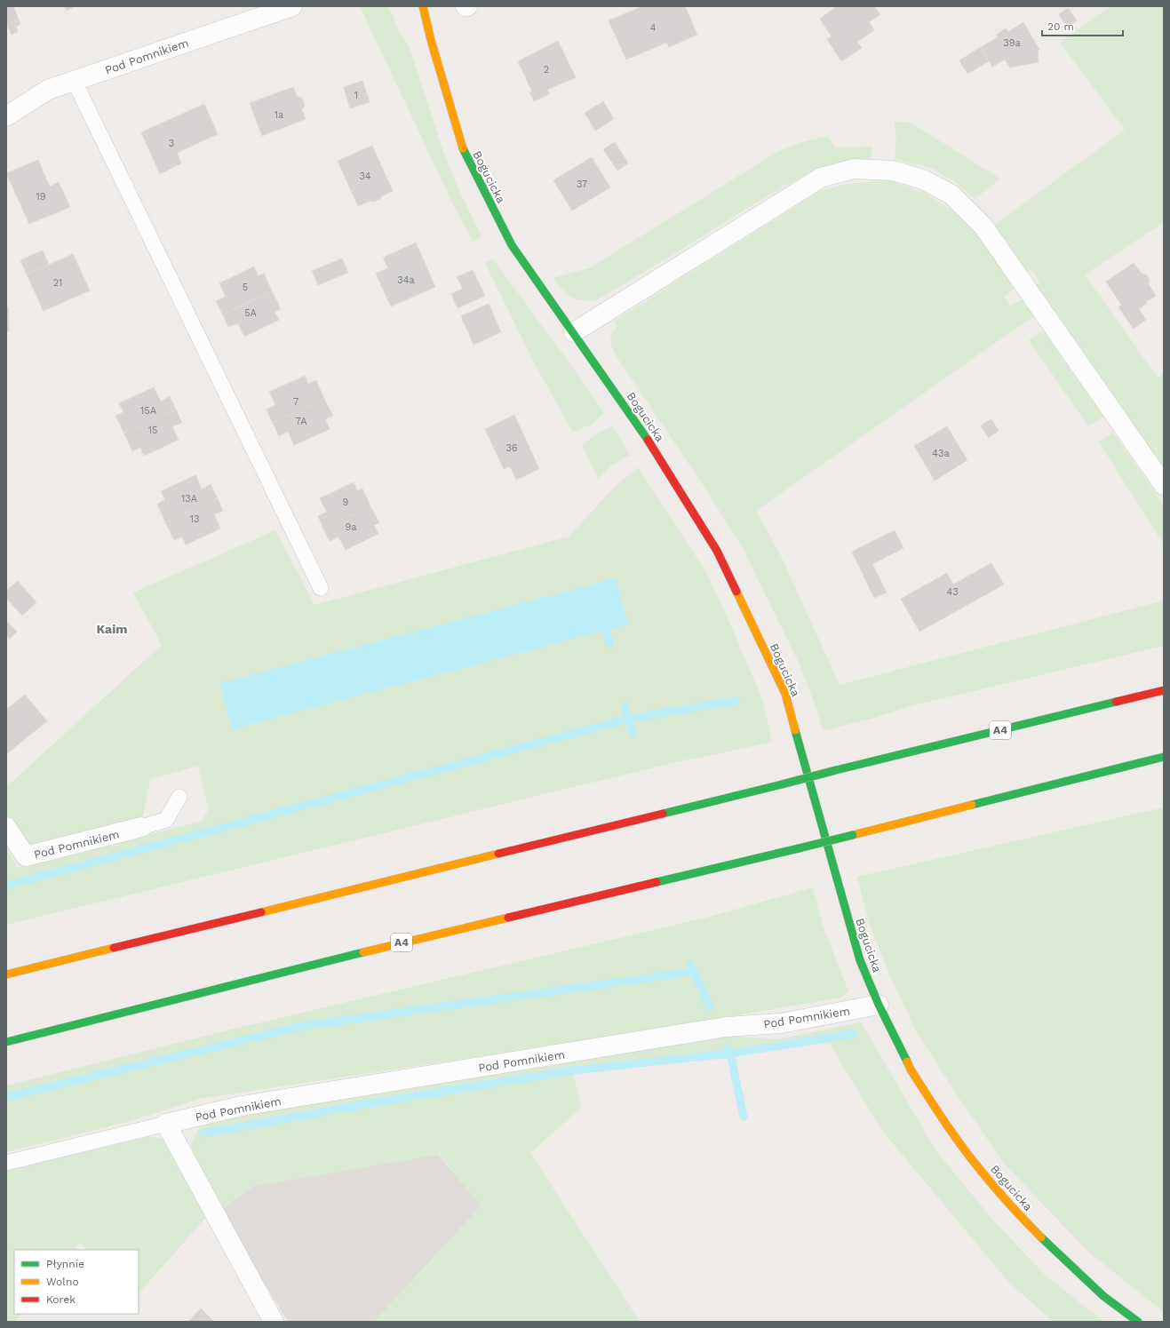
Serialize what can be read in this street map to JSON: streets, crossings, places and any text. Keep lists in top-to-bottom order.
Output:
{
  "streets": {
    "main road": ["Bogucicka", "A4"],
    "street": ["Pod Pomnikiem"]
  },
  "crossings": [
    ["Pod Pomnikiem", "Bogucicka"]
  ],
  "districts": ["Kaim"],
  "house_numbers": [
    "4",
    "39a",
    "2",
    "1",
    "1a",
    "3",
    "34",
    "37",
    "19",
    "34a",
    "21",
    "5",
    "5A",
    "7",
    "15A",
    "7A",
    "15",
    "36",
    "43a",
    "13A",
    "9",
    "13",
    "9a",
    "43"
  ],
  "legend": ["Płynnie", "Wolno", "Korek"],
  "scale_bar": "20 m"
}
